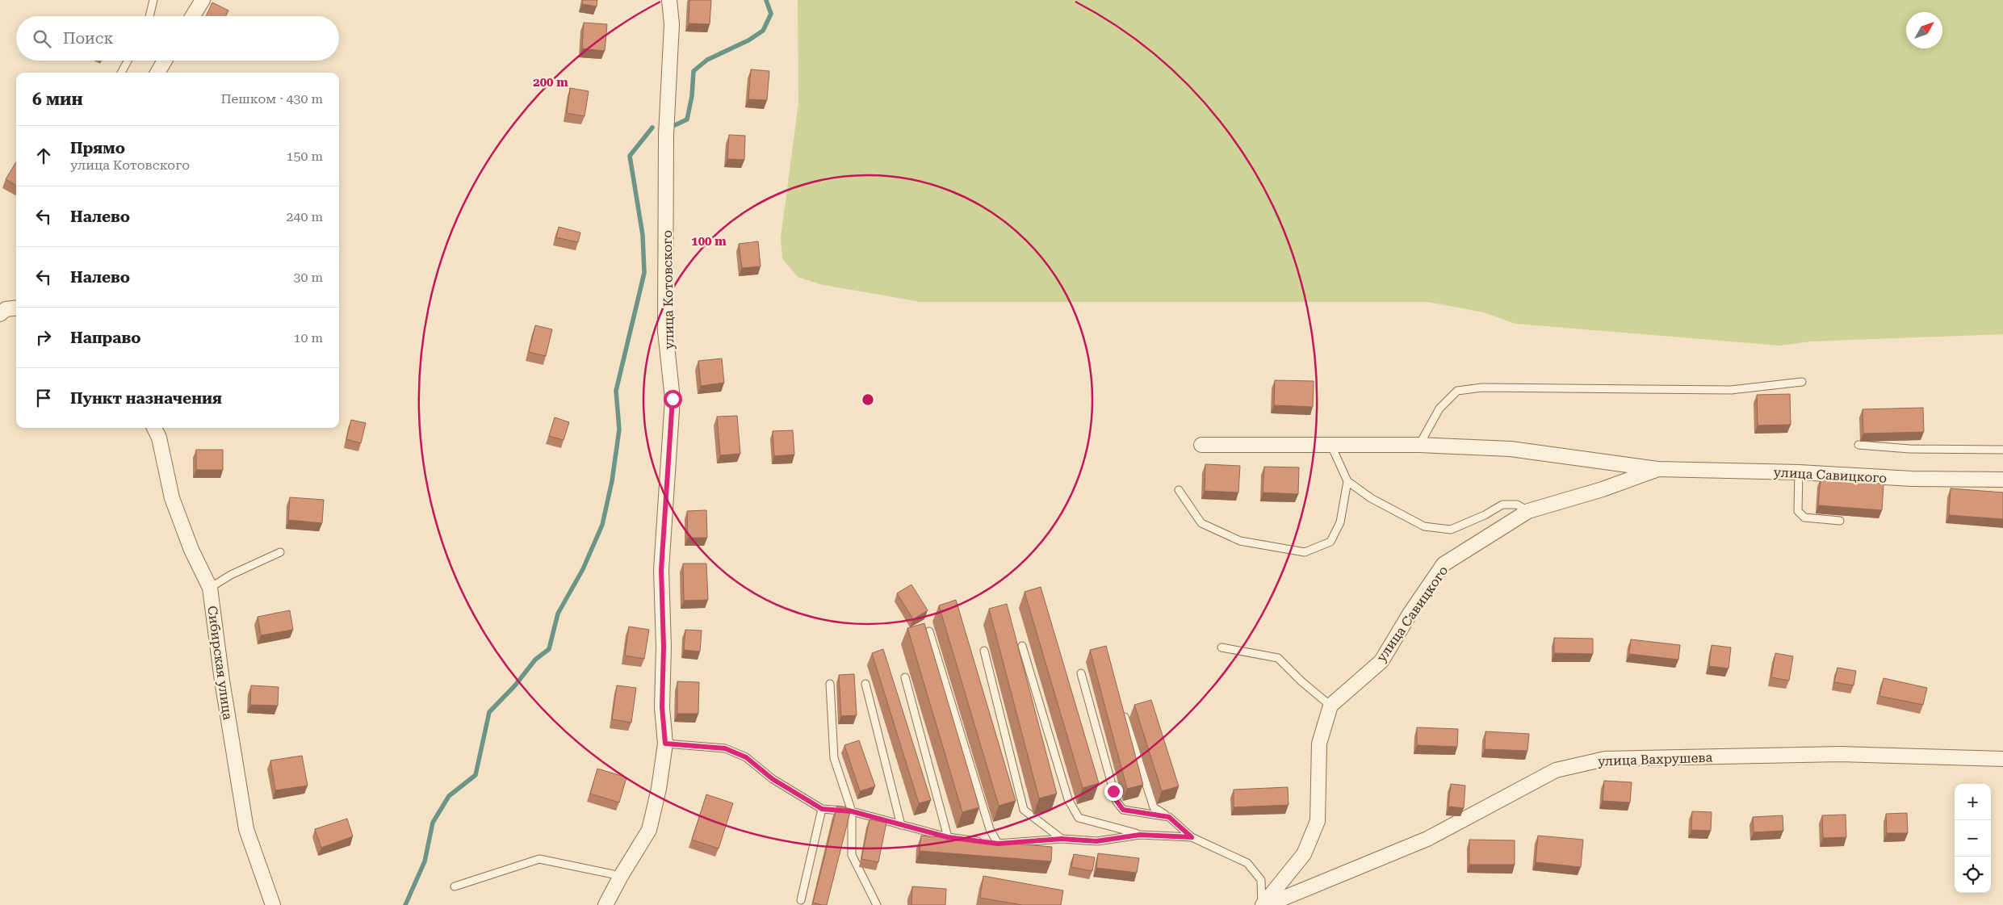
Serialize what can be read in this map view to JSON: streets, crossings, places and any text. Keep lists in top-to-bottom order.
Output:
{
  "streets": {
    "street": [
      "улица Котовского",
      "улица Савицкого",
      "Сибирская улица",
      "улица Вахрушева"
    ]
  },
  "north": "top right",
  "page": {
    "search": "Поиск",
    "heading": ["6 мин", "Пешком · 430 m"],
    "list": [
      ["Прямо", "улица Котовского", "150 m"],
      ["Налево", "240 m"],
      ["Налево", "30 m"],
      ["Направо", "10 m"],
      "Пункт назначения"
    ],
    "map_buttons": ["+", "−"]
  },
  "rings": ["200 m", "100 m"]
}
